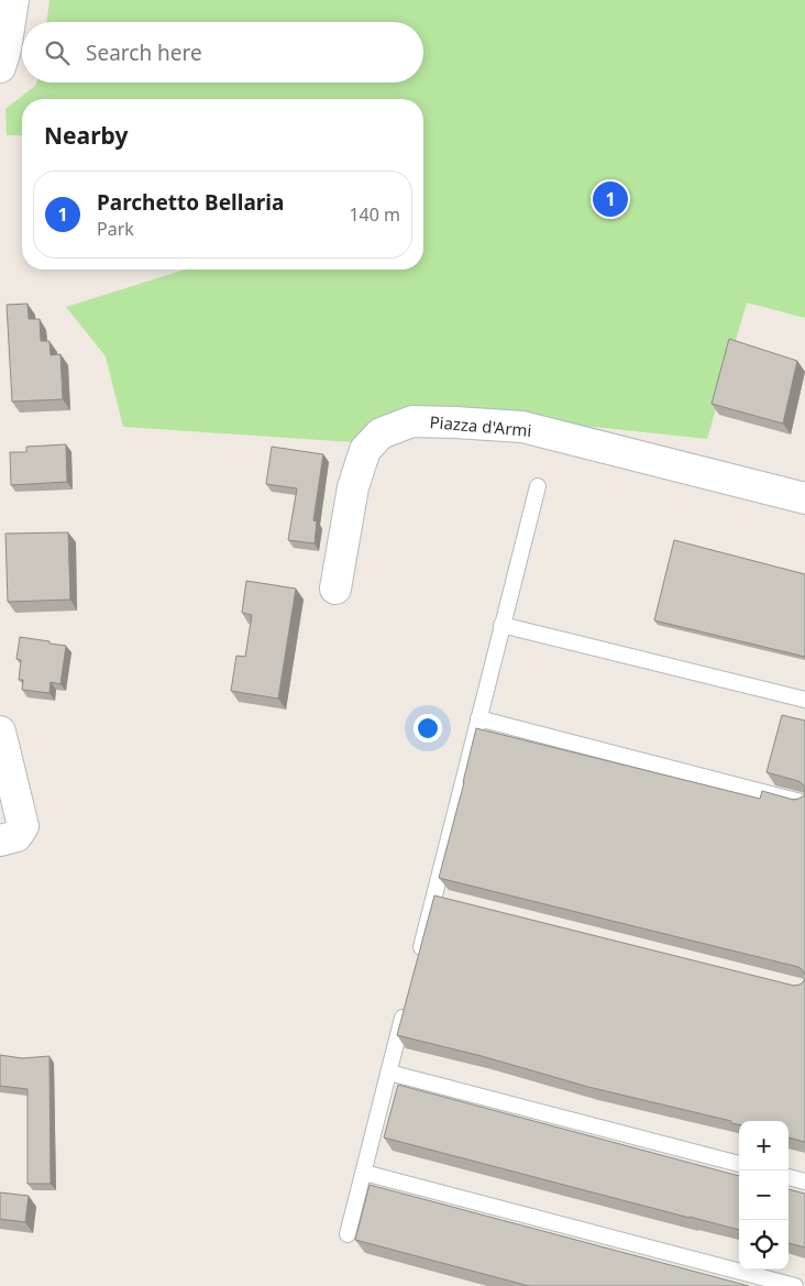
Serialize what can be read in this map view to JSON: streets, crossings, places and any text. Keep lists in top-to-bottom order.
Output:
{
  "streets": {
    "street": ["Piazza d'Armi"]
  },
  "page": {
    "search": "Search here",
    "heading": "Nearby",
    "list": [
      {
        "mark": "1",
        "name": "Parchetto Bellaria",
        "note": "Park",
        "value": "140 m"
      }
    ],
    "pins": "1",
    "map_buttons": ["+", "−"]
  }
}
